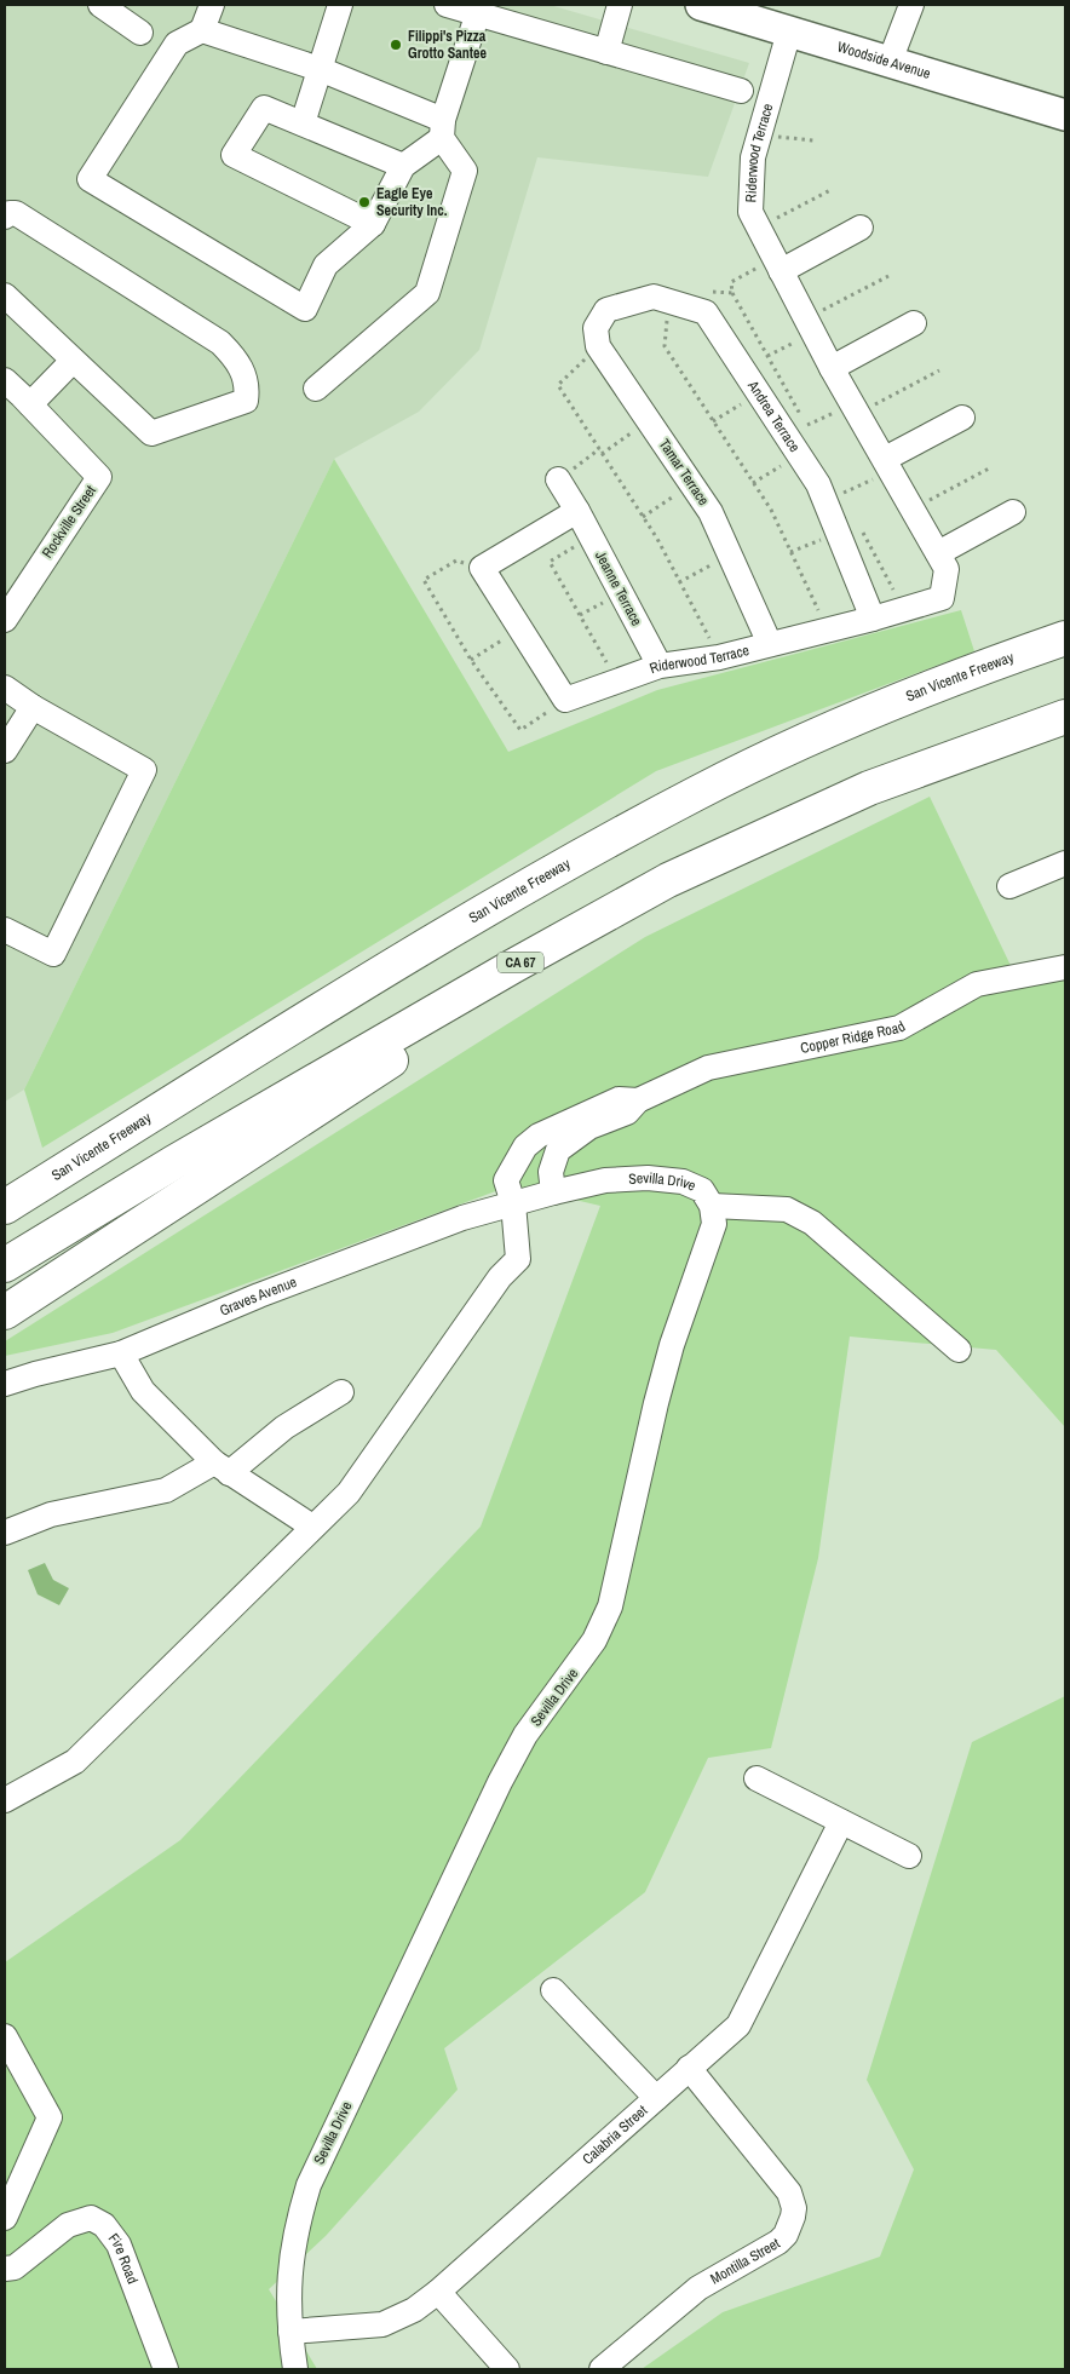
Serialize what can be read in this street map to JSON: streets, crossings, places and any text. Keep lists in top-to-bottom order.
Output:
{
  "streets": {
    "highway": ["San Vicente Freeway", "CA 67"],
    "main road": ["Woodside Avenue"],
    "street": [
      "Riderwood Terrace",
      "Andrea Terrace",
      "Tamar Terrace",
      "Rockville Street",
      "Jeanne Terrace",
      "Copper Ridge Road",
      "Sevilla Drive",
      "Graves Avenue",
      "Calabria Street",
      "Fire Road",
      "Montilla Street"
    ]
  },
  "crossings": [
    ["Woodside Avenue", "Riderwood Terrace"],
    ["Riderwood Terrace", "Andrea Terrace"],
    ["Riderwood Terrace", "Tamar Terrace"],
    ["Riderwood Terrace", "Jeanne Terrace"],
    ["Andrea Terrace", "Tamar Terrace"],
    ["Copper Ridge Road", "Sevilla Drive"],
    ["Copper Ridge Road", "Graves Avenue"],
    ["Sevilla Drive", "Graves Avenue"],
    ["Sevilla Drive", "Calabria Street"],
    ["Calabria Street", "Montilla Street"]
  ],
  "places": ["Filippi's Pizza Grotto Santee", "Eagle Eye Security Inc."]
}
